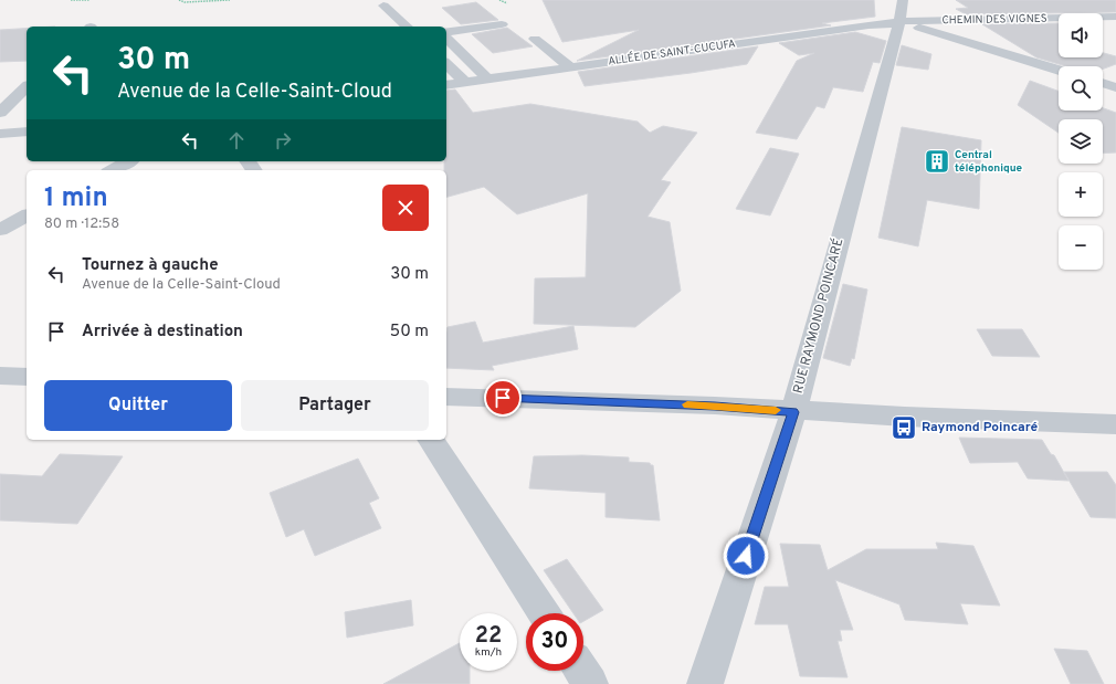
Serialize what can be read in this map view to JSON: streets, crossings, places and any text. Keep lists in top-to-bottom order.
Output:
{
  "streets": {
    "street": ["CHEMIN DES VIGNES", "ALLÉE DE SAINT-CUCUFA", "RUE RAYMOND POINCARÉ"]
  },
  "crossings": [
    ["CHEMIN DES VIGNES", "ALLÉE DE SAINT-CUCUFA"],
    ["CHEMIN DES VIGNES", "RUE RAYMOND POINCARÉ"],
    ["ALLÉE DE SAINT-CUCUFA", "RUE RAYMOND POINCARÉ"]
  ],
  "places": {
    "building": ["Central téléphonique"],
    "bus stop": ["Raymond Poincaré"]
  },
  "page": {
    "map_buttons": ["+", "−"],
    "turn": ["30 m", "Avenue de la Celle-Saint-Cloud"],
    "heading": ["1 min", "80 m · 12:58"],
    "list": [
      {
        "name": "Tournez à gauche",
        "note": "Avenue de la Celle-Saint-Cloud",
        "value": "30 m"
      },
      {
        "name": "Arrivée à destination",
        "value": "50 m"
      }
    ],
    "buttons": ["Quitter", "Partager"],
    "speed": "22 km/h",
    "limit": "30"
  }
}
